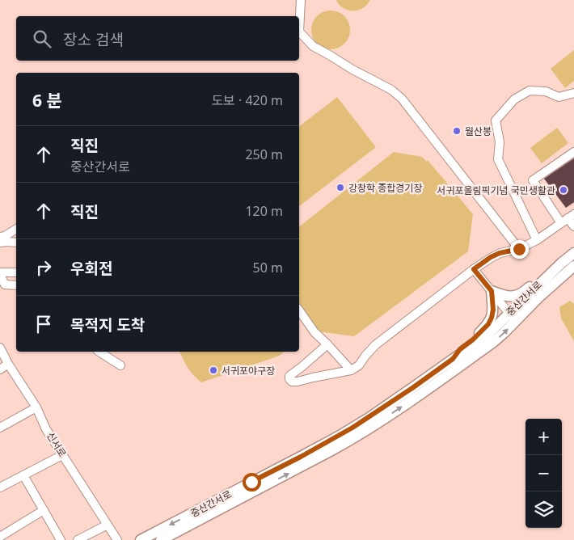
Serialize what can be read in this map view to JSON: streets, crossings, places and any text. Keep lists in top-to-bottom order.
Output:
{
  "streets": {
    "main road": ["중산간서로"],
    "street": ["신서로"]
  },
  "places": [
    "월산봉",
    "강창학 종합경기장",
    "서귀포올림픽기념 국민생활관",
    "서귀포야구장"
  ],
  "page": {
    "search": "장소 검색",
    "heading": ["6 분", "도보 · 420 m"],
    "list": [
      ["직진", "중산간서로", "250 m"],
      ["직진", "120 m"],
      ["우회전", "50 m"],
      "목적지 도착"
    ],
    "map_buttons": ["+", "−"]
  }
}
